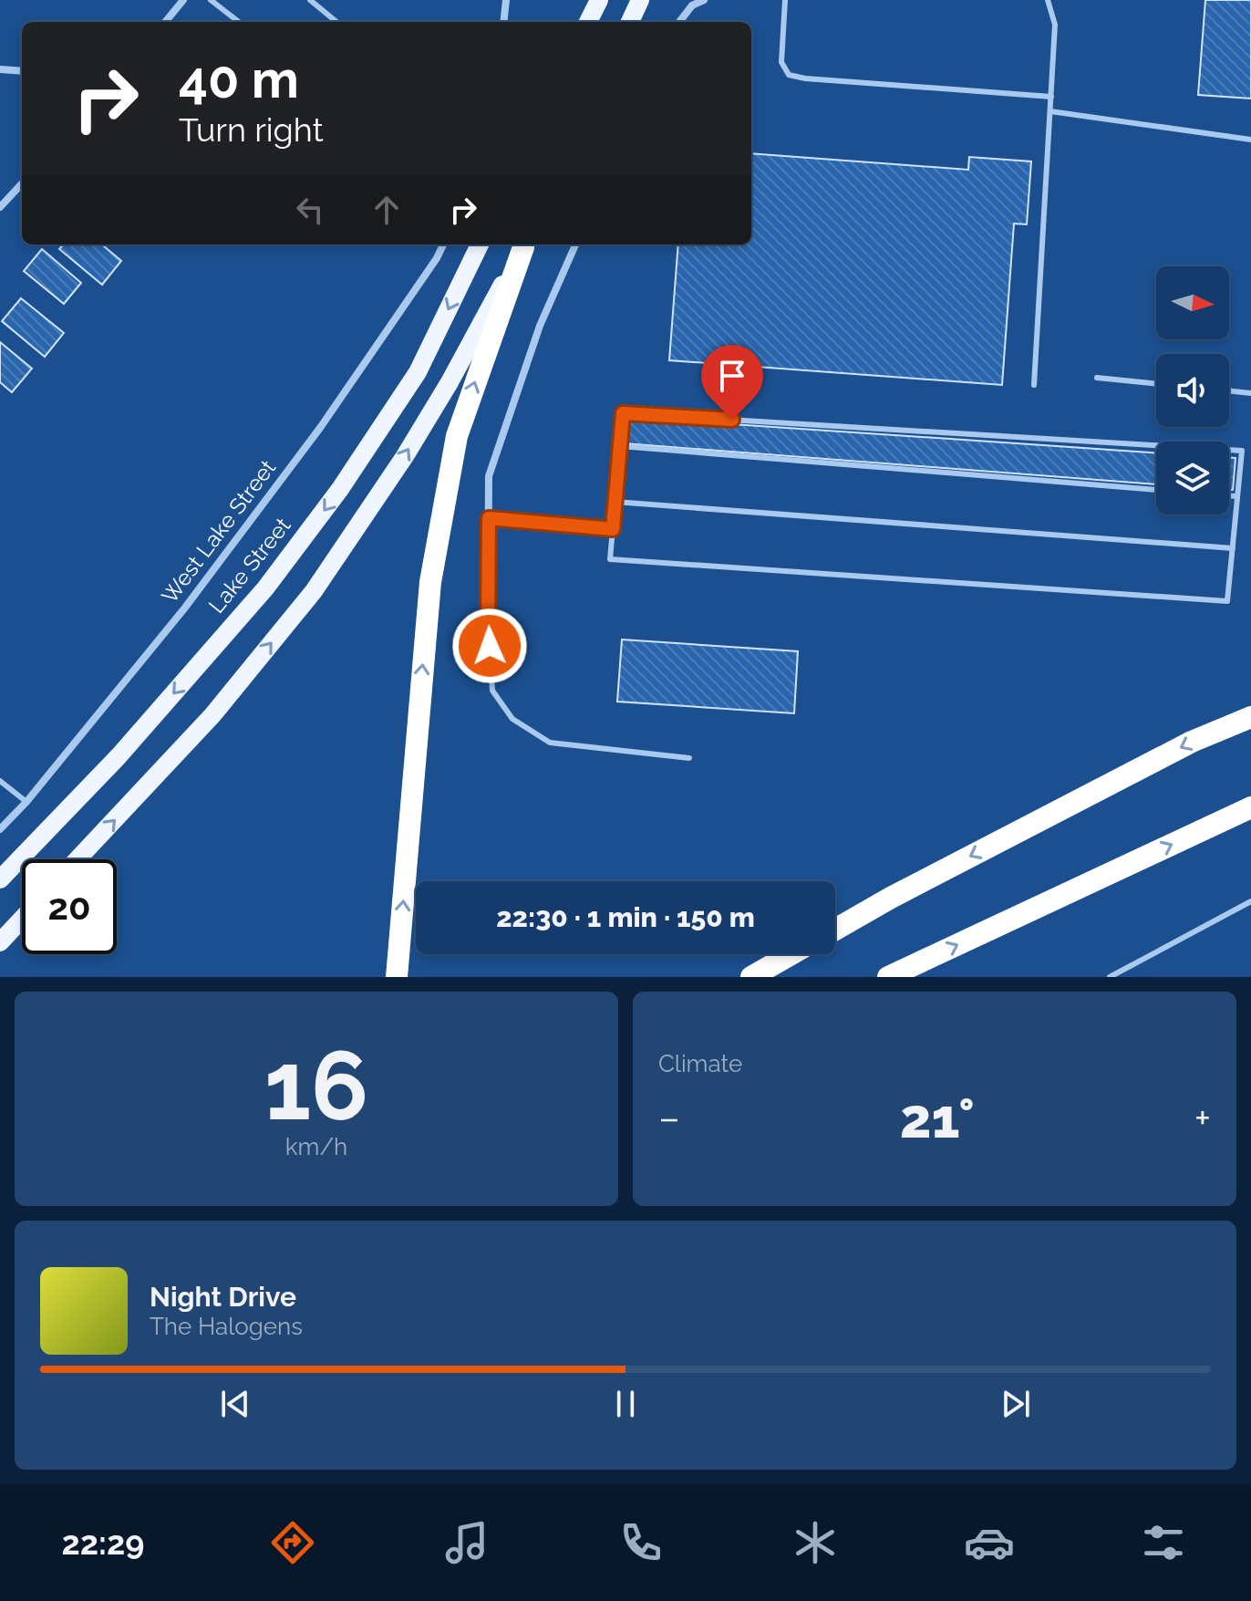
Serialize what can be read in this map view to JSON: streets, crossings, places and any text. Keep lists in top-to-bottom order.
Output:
{
  "streets": {
    "main road": ["Lake Street"],
    "street": ["West Lake Street"]
  },
  "north": "right",
  "page": {
    "turn": ["40 m", "Turn right"],
    "limit": "20",
    "trip": "22:30 · 1 min · 150 m",
    "tile": [
      ["16", "km/h"],
      "Climate"
    ],
    "heat": ["−", "21°", "+"],
    "song": ["Night Drive", "The Halogens"],
    "tabs": "22:29"
  }
}
